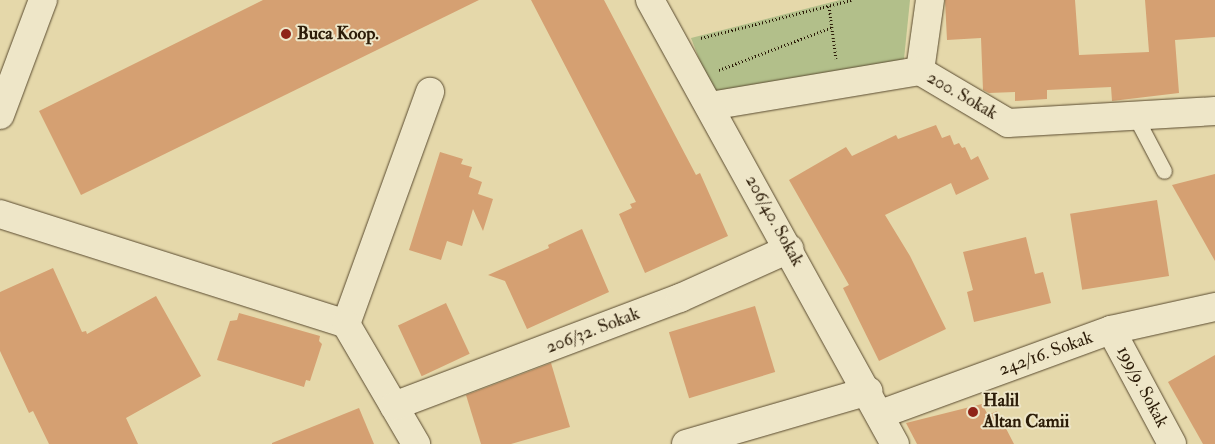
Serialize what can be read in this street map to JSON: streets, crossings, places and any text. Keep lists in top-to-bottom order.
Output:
{
  "streets": {
    "street": [
      "200. Sokak",
      "206/40. Sokak",
      "206/32. Sokak",
      "242/16. Sokak",
      "199/9. Sokak"
    ]
  },
  "crossings": [
    ["200. Sokak", "206/40. Sokak"],
    ["206/40. Sokak", "206/32. Sokak"],
    ["206/40. Sokak", "242/16. Sokak"],
    ["242/16. Sokak", "199/9. Sokak"]
  ],
  "places": ["Buca Koop.", "Halil Altan Camii"]
}
